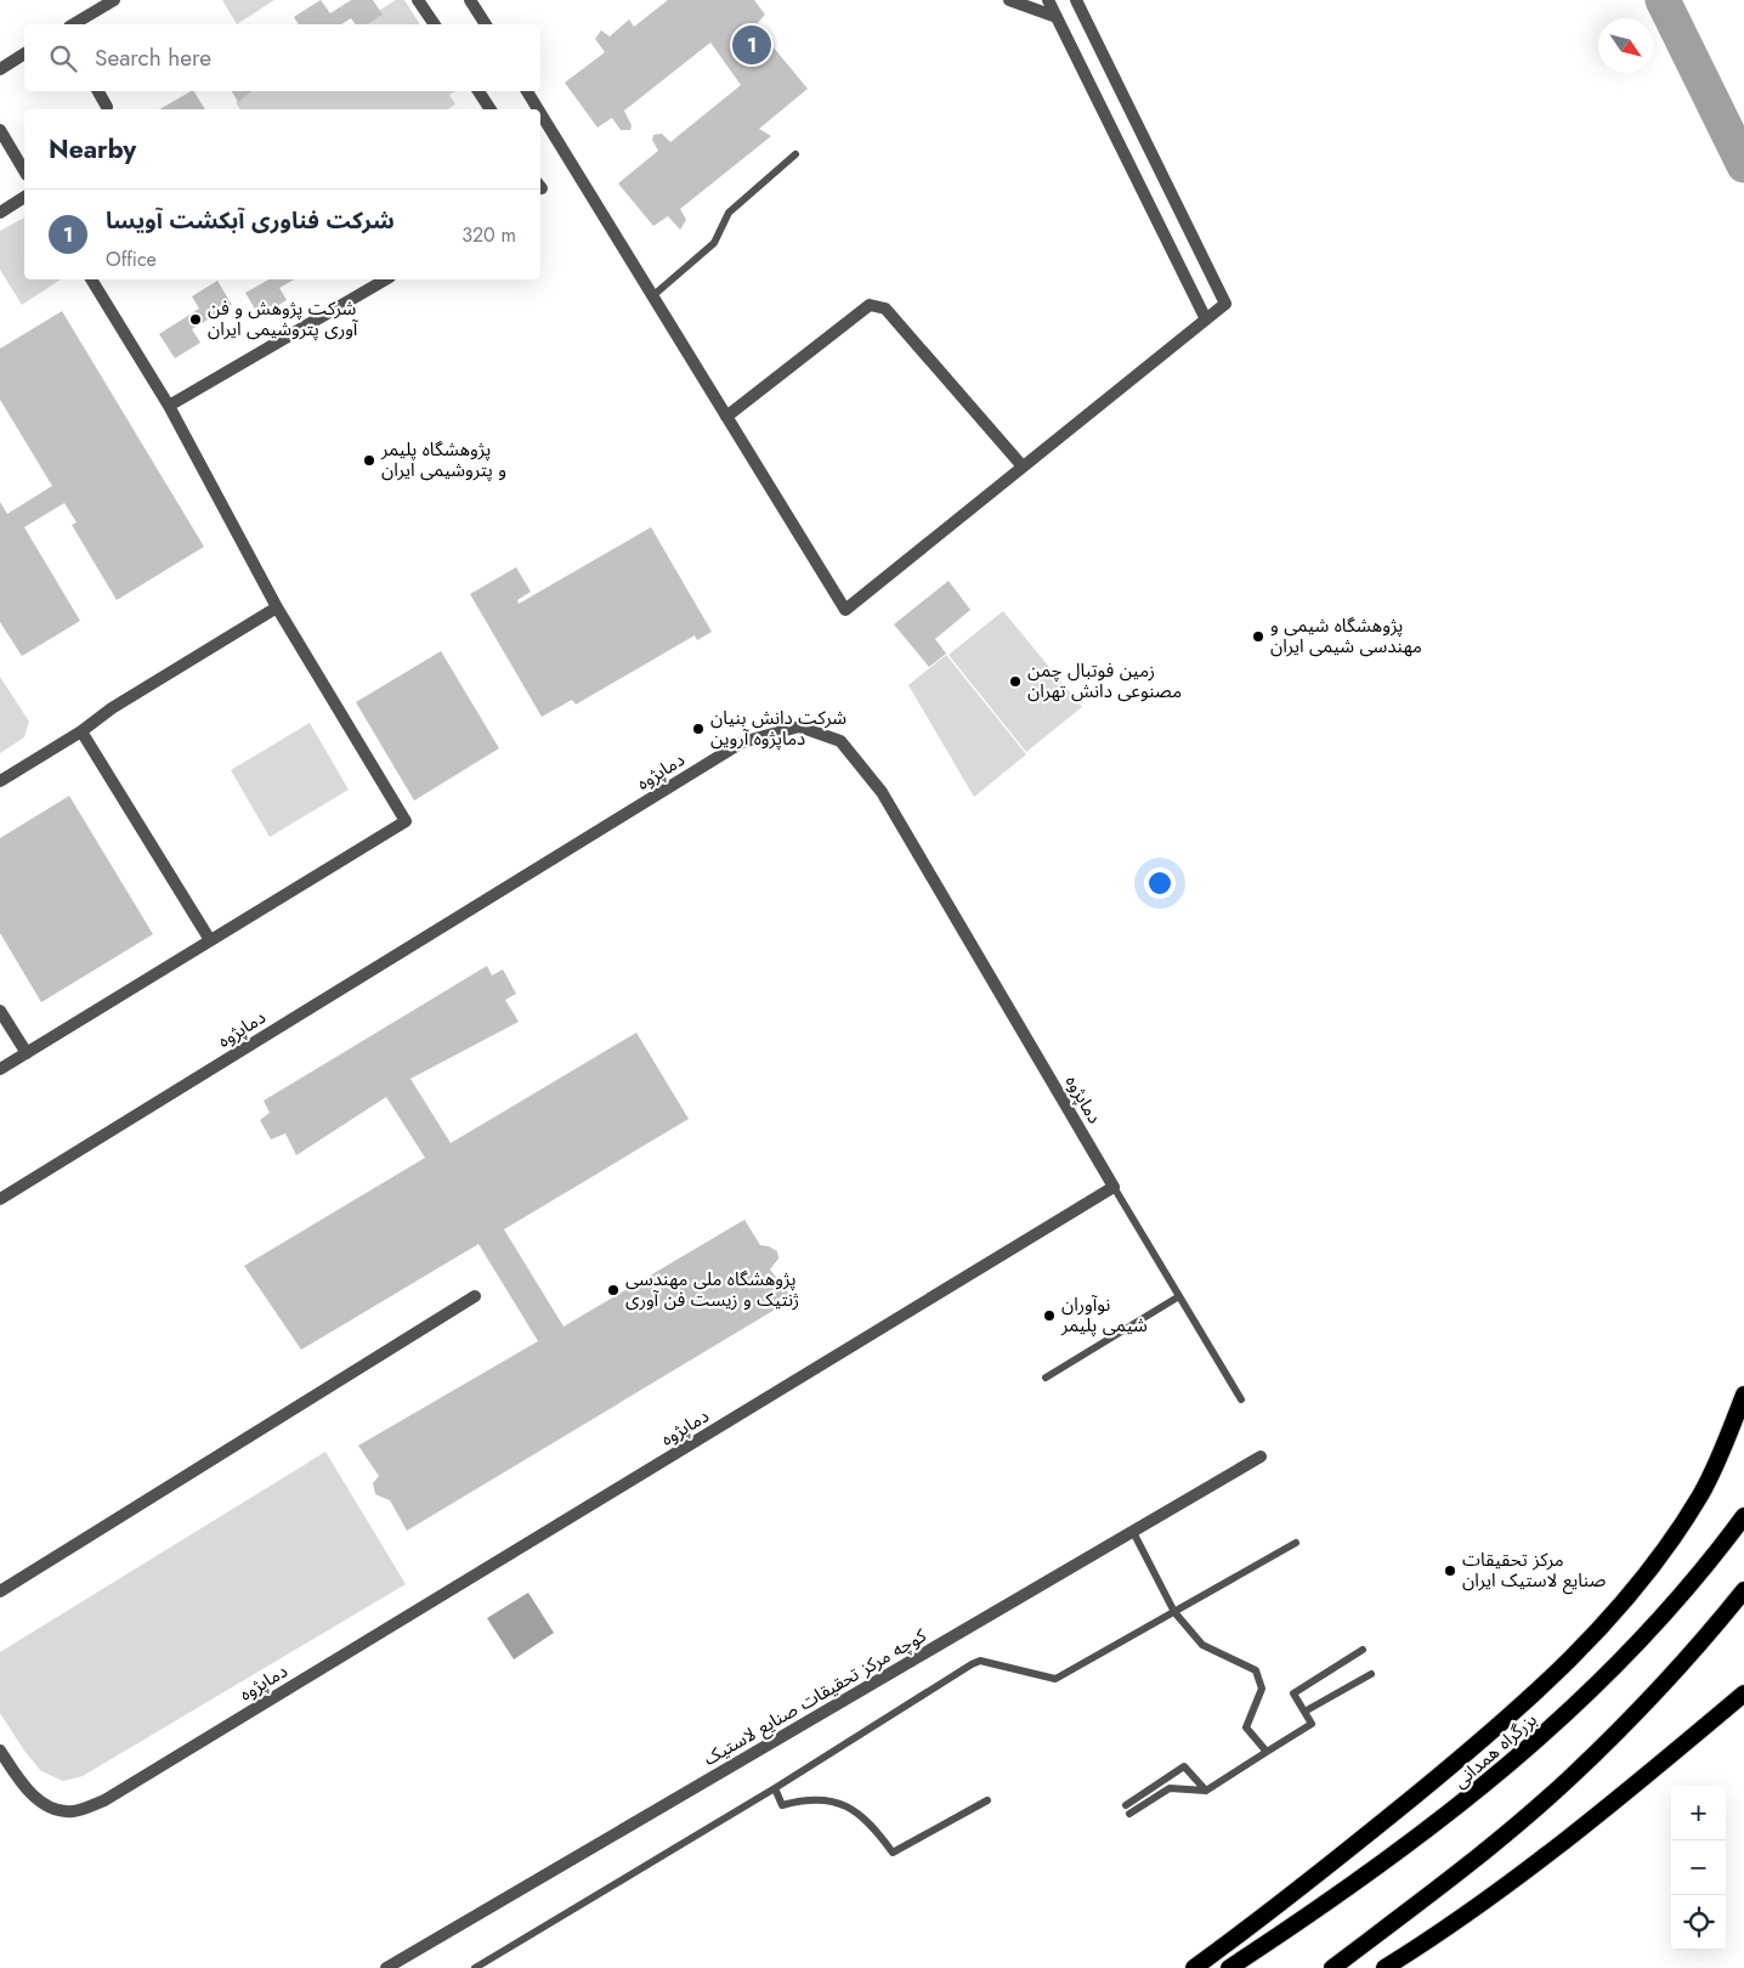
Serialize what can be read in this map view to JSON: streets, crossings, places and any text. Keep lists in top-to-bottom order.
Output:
{
  "streets": {
    "highway": ["بزرگراه همدانی"],
    "street": ["دماپژوه", "کوچه مرکز تحقیقات صنایع لاستیک"]
  },
  "places": [
    "شرکت پژوهش و فن آوری پتروشیمی ایران",
    "پژوهشگاه پلیمر و پتروشیمی ایران",
    "پژوهشگاه شیمی و مهندسی شیمی ایران",
    "زمین فوتبال چمن مصنوعی دانش تهران",
    "شرکت دانش بنیان دماپژوه آروین",
    "پژوهشگاه ملی مهندسی ژنتیک و زیست فن آوری",
    "نوآوران شیمی پلیمر",
    "مرکز تحقیقات صنایع لاستیک ایران"
  ],
  "north": "bottom right",
  "page": {
    "pins": "1",
    "search": "Search here",
    "heading": "Nearby",
    "list": [
      {
        "mark": "1",
        "name": "شرکت فناوری آبکشت آویسا",
        "note": "Office",
        "value": "320 m"
      }
    ],
    "map_buttons": ["+", "−"]
  }
}
